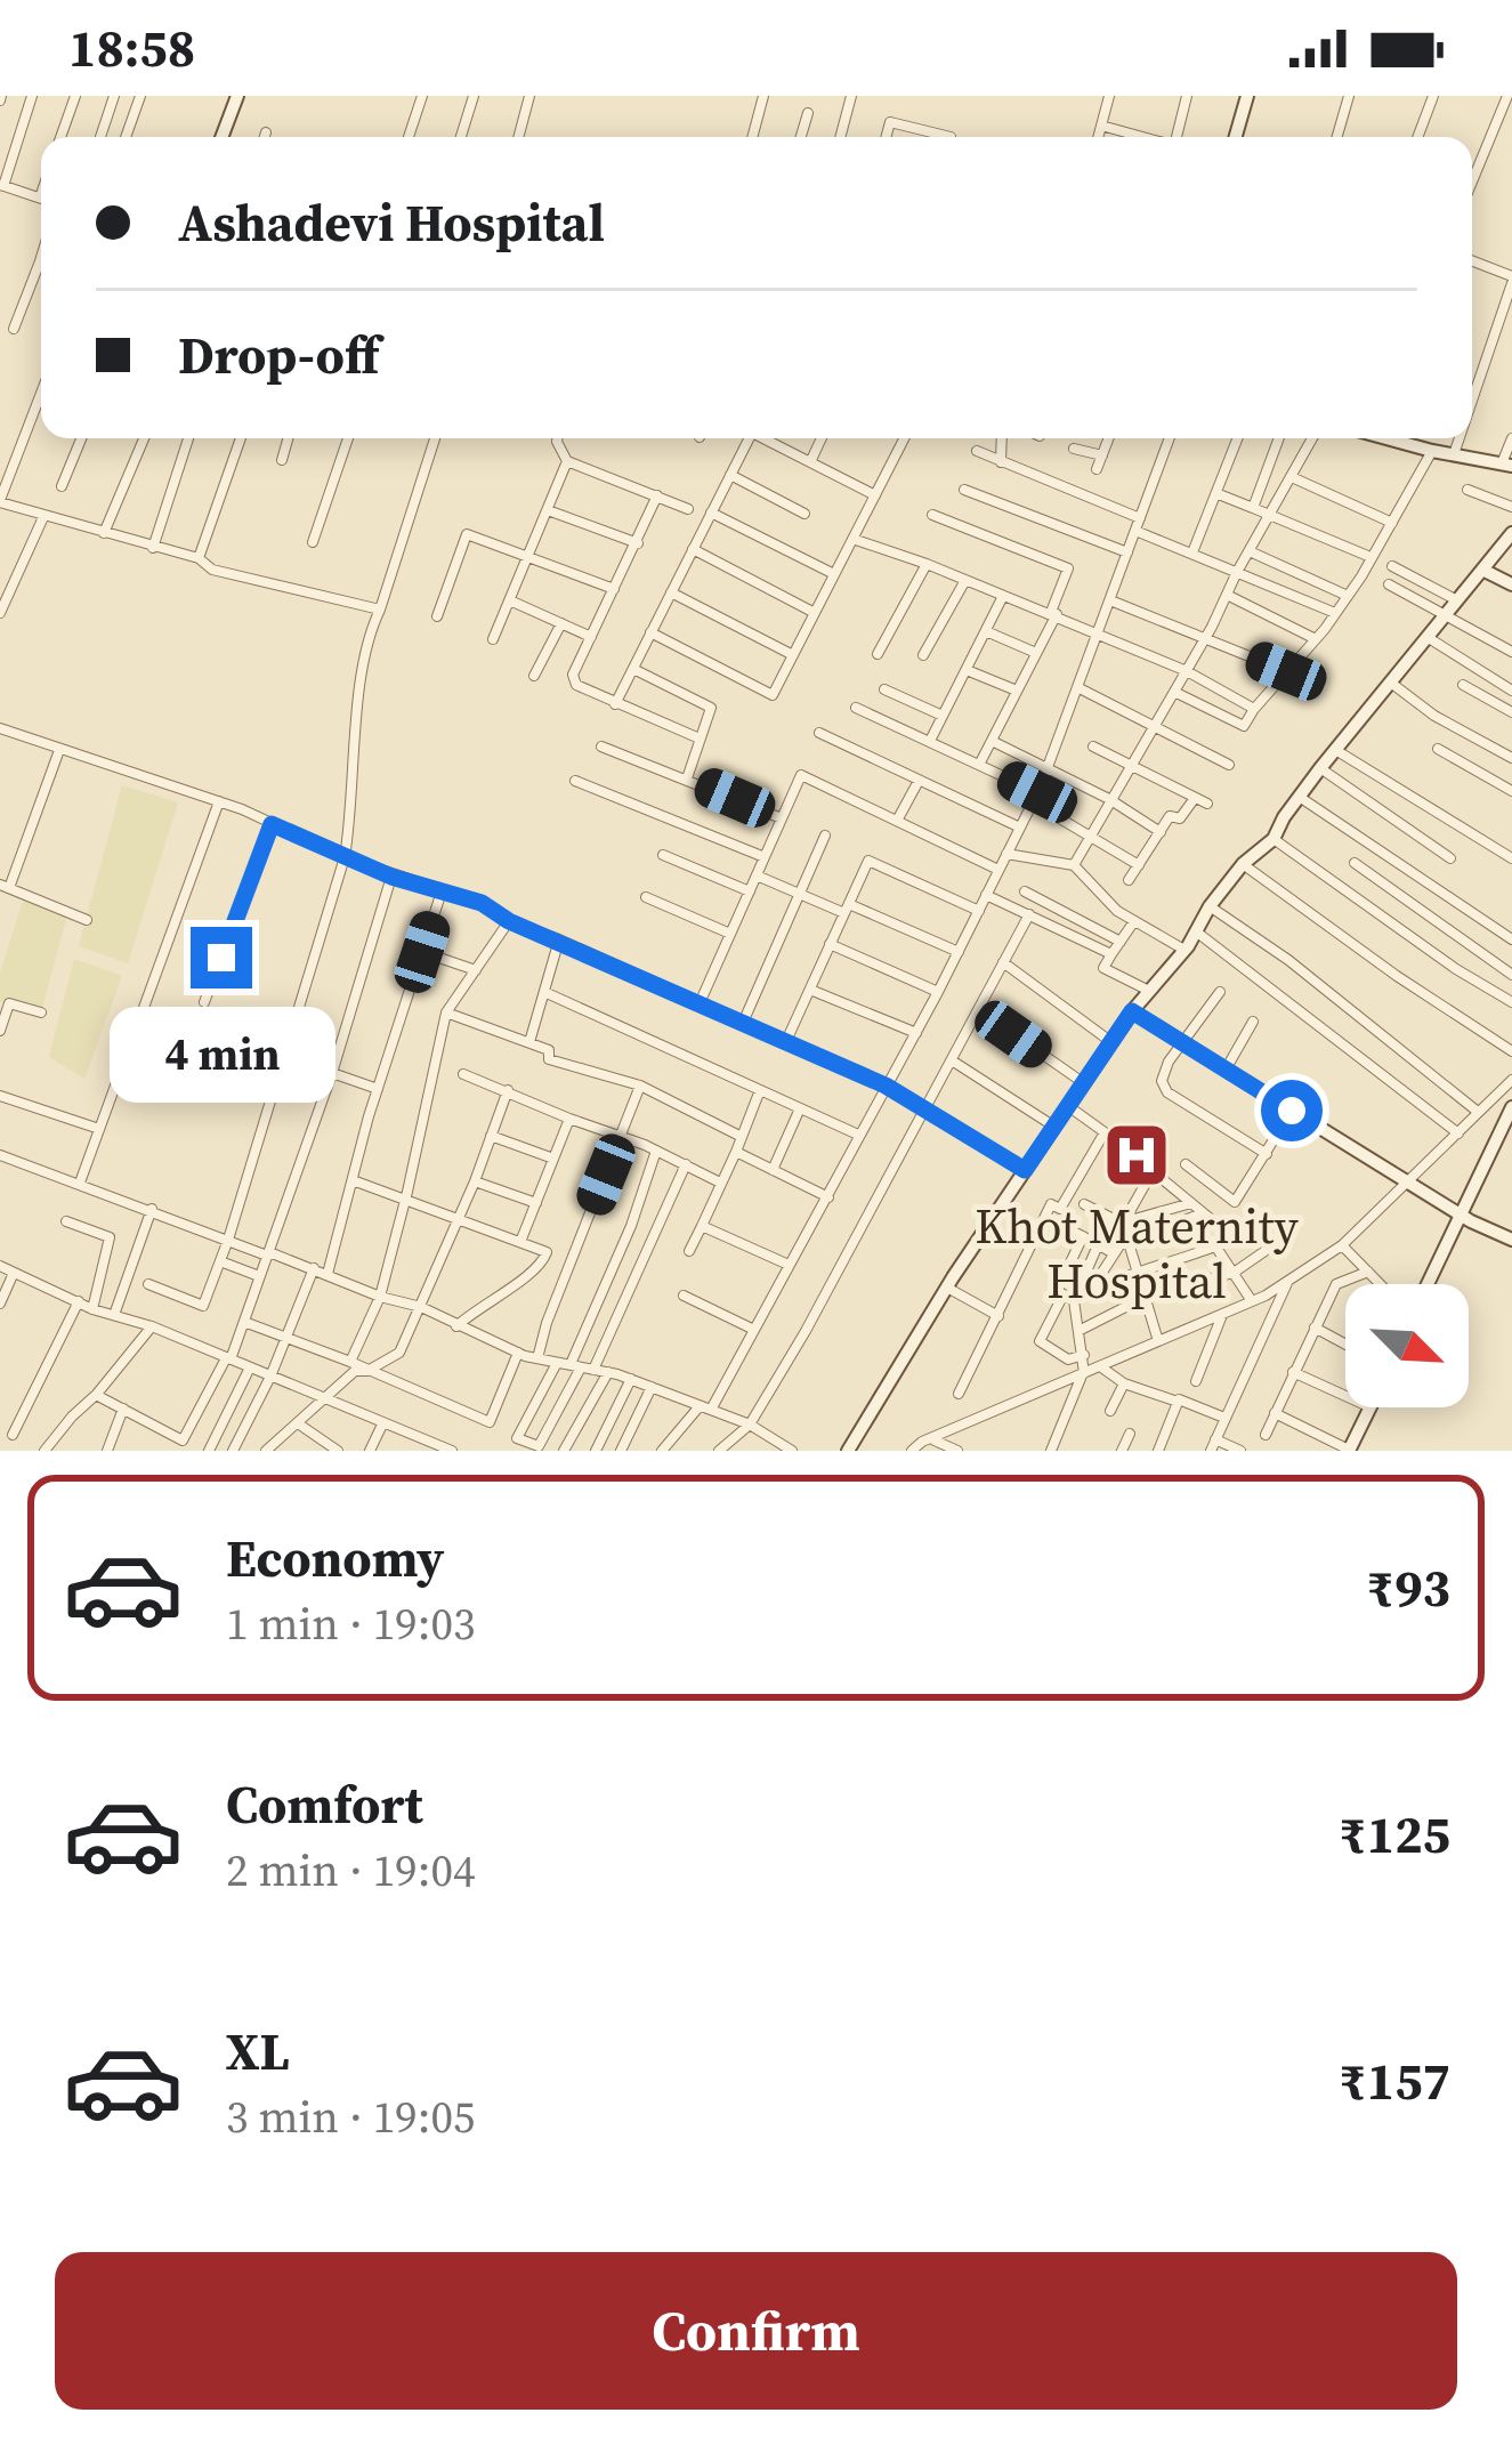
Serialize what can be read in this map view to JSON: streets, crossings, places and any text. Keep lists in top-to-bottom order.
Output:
{
  "places": {
    "hospital": ["Khot Maternity Hospital"]
  },
  "north": "bottom right",
  "page": {
    "status": "18:58",
    "banner": ["Ashadevi Hospital", "Drop-off"],
    "bubble": "4 min",
    "list": [
      {
        "name": "Economy",
        "note": "1 min · 19:03",
        "value": "₹93"
      },
      {
        "name": "Comfort",
        "note": "2 min · 19:04",
        "value": "₹125"
      },
      {
        "name": "XL",
        "note": "3 min · 19:05",
        "value": "₹157"
      }
    ],
    "buttons": "Confirm"
  }
}
